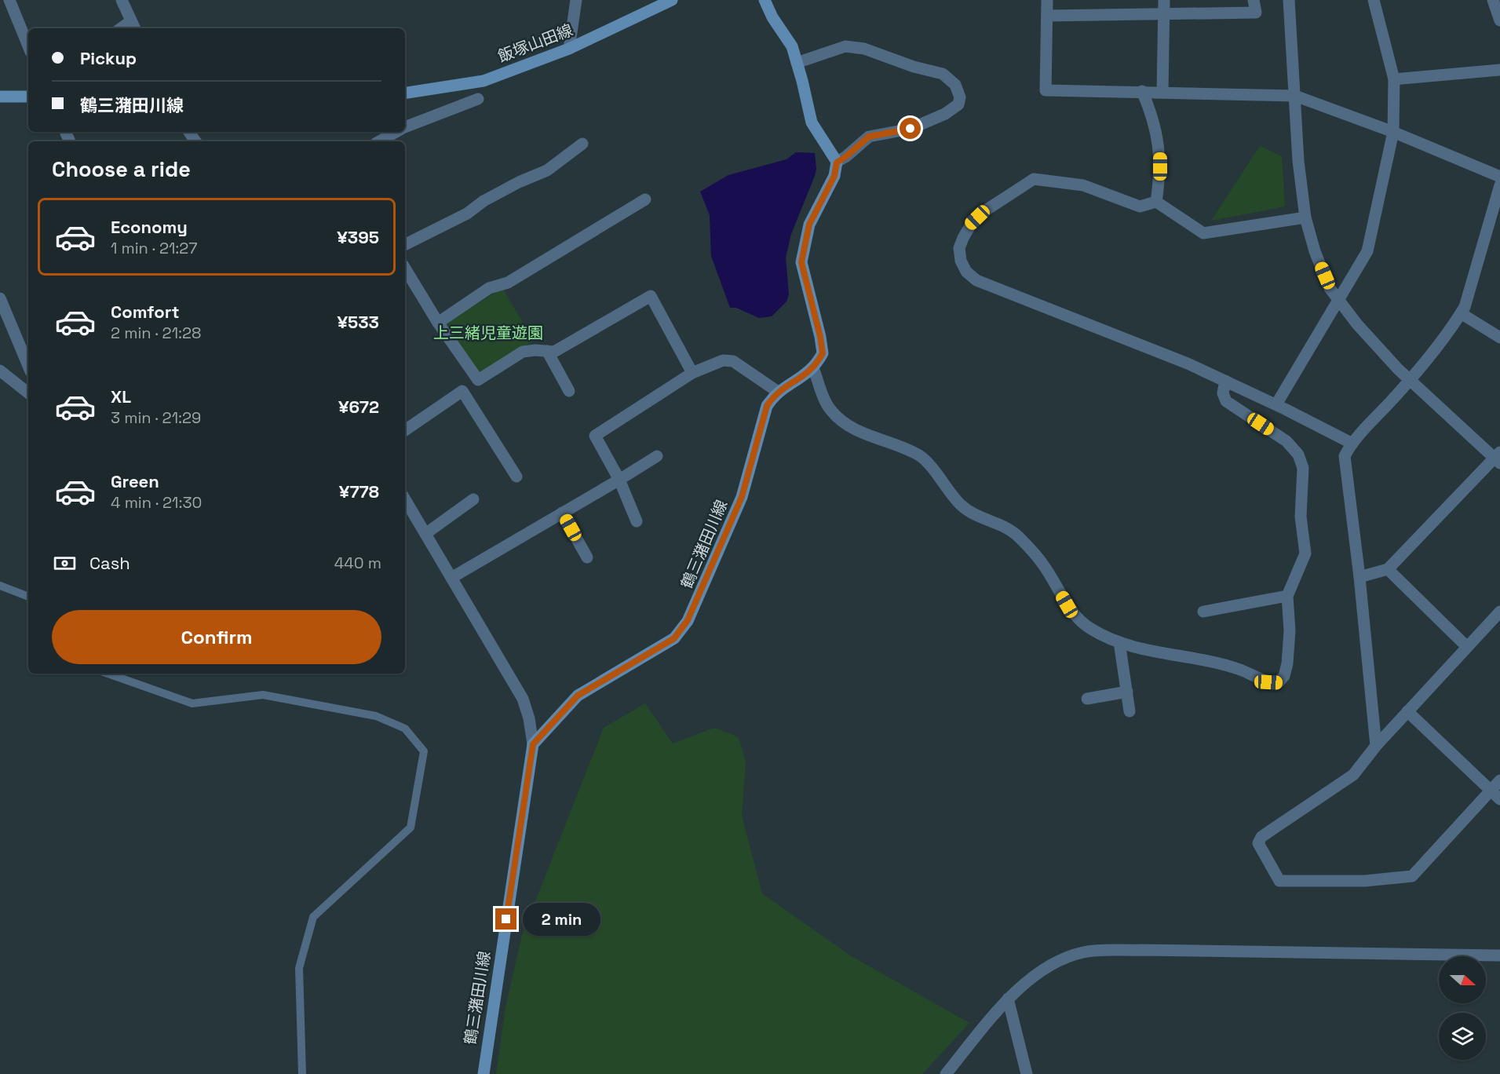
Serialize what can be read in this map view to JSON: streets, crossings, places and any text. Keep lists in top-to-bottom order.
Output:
{
  "streets": {
    "main road": ["飯塚山田線", "鶴三潴田川線"]
  },
  "parks": ["上三緒児童遊園"],
  "north": "right",
  "page": {
    "banner": ["Pickup", "鶴三潴田川線"],
    "heading": "Choose a ride",
    "list": [
      {
        "name": "Economy",
        "note": "1 min · 21:27",
        "value": "¥395"
      },
      {
        "name": "Comfort",
        "note": "2 min · 21:28",
        "value": "¥533"
      },
      {
        "name": "XL",
        "note": "3 min · 21:29",
        "value": "¥672"
      },
      {
        "name": "Green",
        "note": "4 min · 21:30",
        "value": "¥778"
      }
    ],
    "pay": ["Cash", "440 m"],
    "buttons": "Confirm",
    "bubble": "2 min"
  }
}
